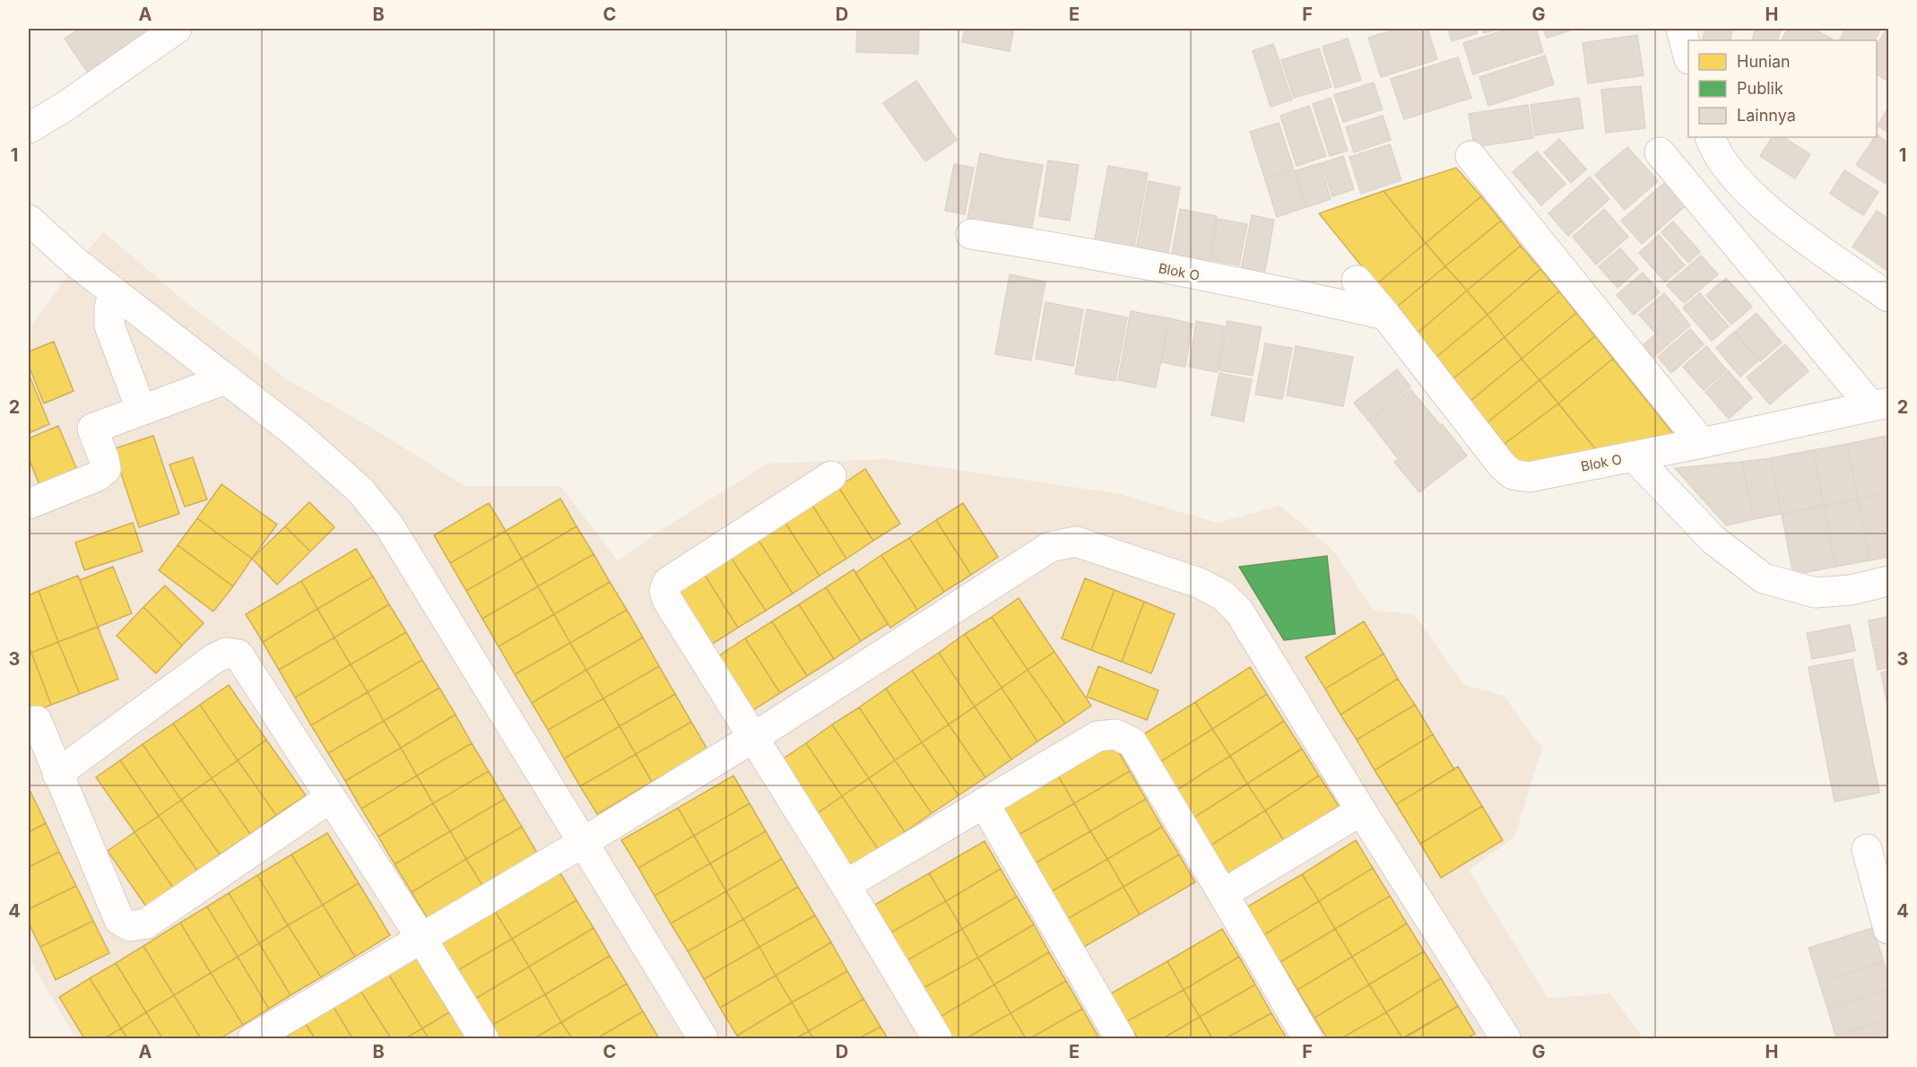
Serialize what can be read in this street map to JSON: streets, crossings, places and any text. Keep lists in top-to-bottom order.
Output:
{
  "streets": {
    "street": ["Blok O"]
  },
  "legend": ["Hunian", "Publik", "Lainnya"],
  "grid": {
    "columns": [
      "A",
      "B",
      "C",
      "D",
      "E",
      "F",
      "G",
      "H"
    ],
    "rows": [
      "1",
      "2",
      "3",
      "4"
    ]
  }
}
